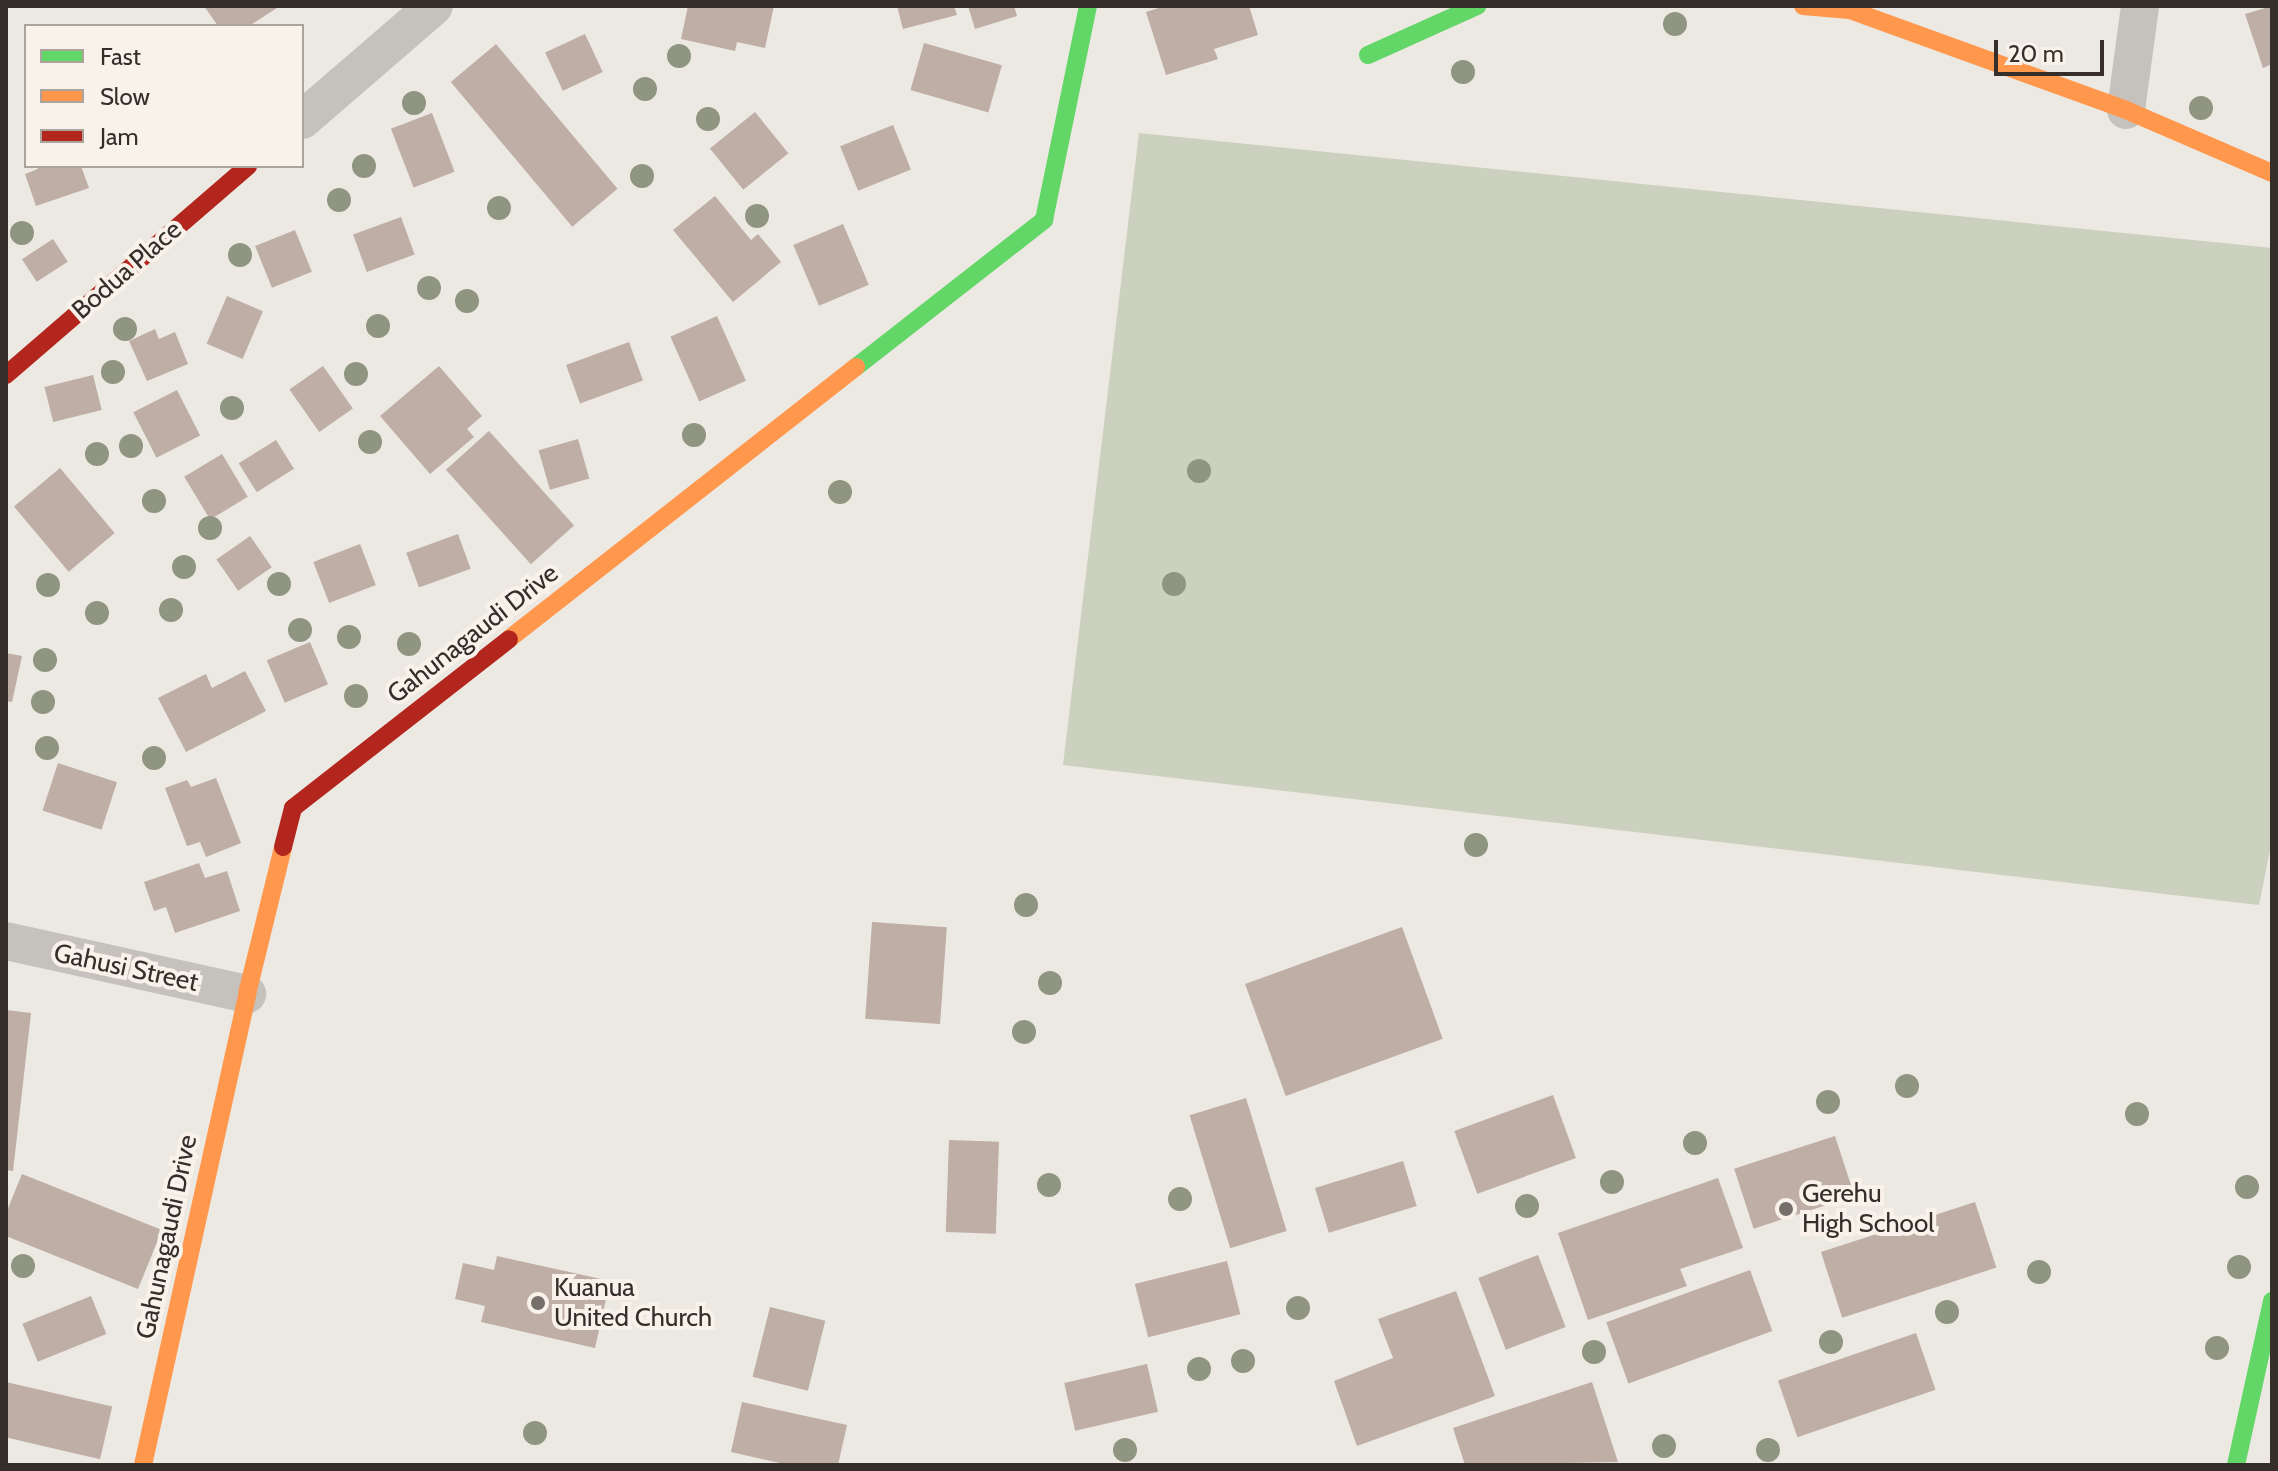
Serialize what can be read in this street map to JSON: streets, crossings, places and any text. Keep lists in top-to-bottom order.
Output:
{
  "streets": {
    "street": ["Bodua Place", "Gahunagaudi Drive", "Gahusi Street"]
  },
  "crossings": [
    ["Gahunagaudi Drive", "Gahusi Street"]
  ],
  "places": ["Gerehu High School", "Kuanua United Church"],
  "legend": ["Fast", "Slow", "Jam"],
  "scale_bar": "20 m"
}
